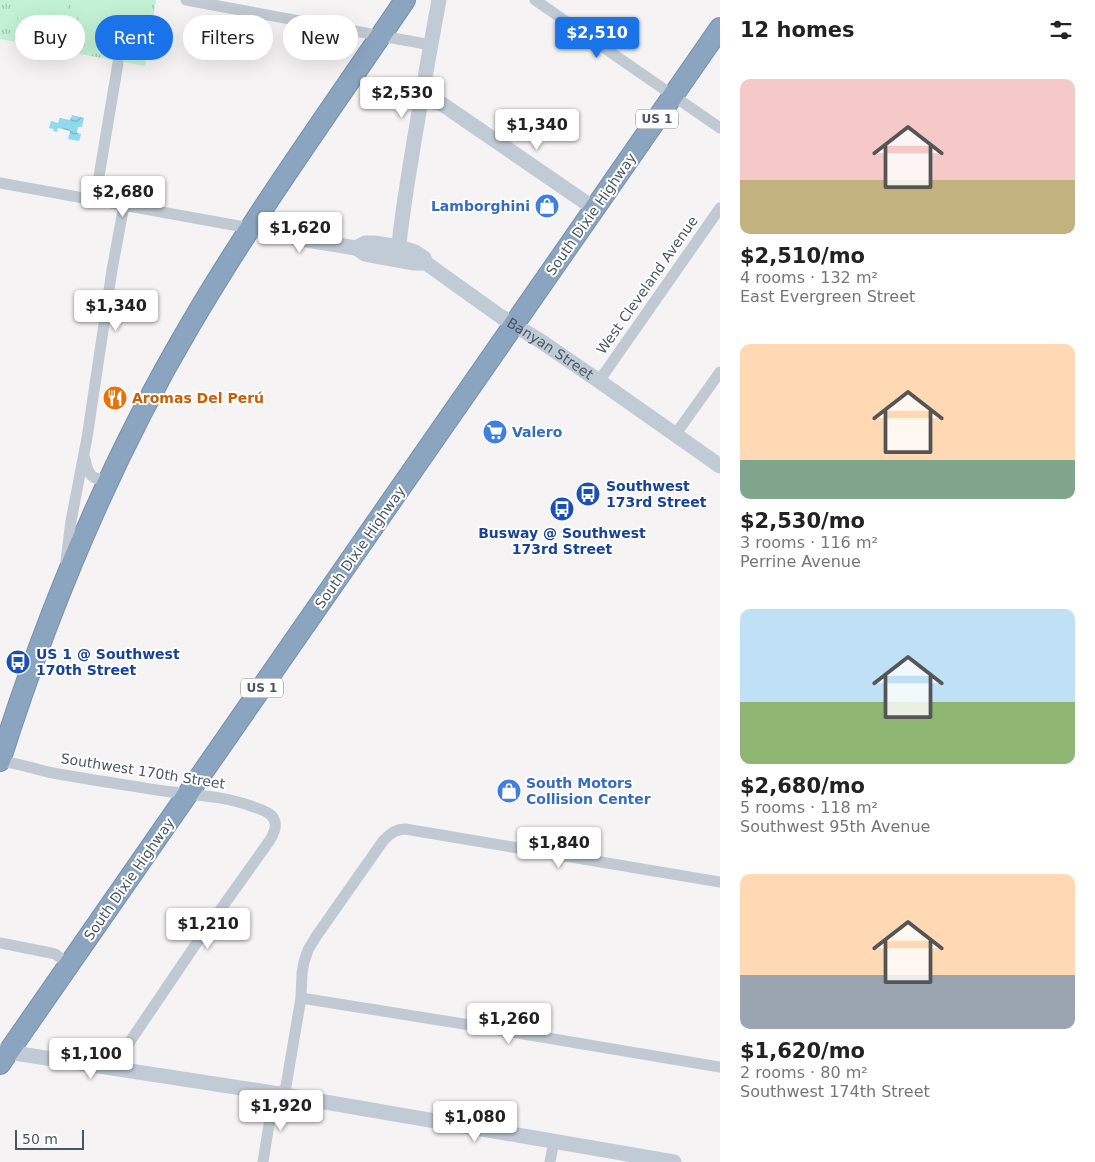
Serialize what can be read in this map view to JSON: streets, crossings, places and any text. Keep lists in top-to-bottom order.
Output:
{
  "streets": {
    "highway": ["US 1", "South Dixie Highway"],
    "street": ["West Cleveland Avenue", "Banyan Street", "Southwest 170th Street"]
  },
  "crossings": [
    ["South Dixie Highway", "Banyan Street"],
    ["South Dixie Highway", "Southwest 170th Street"],
    ["West Cleveland Avenue", "Banyan Street"]
  ],
  "places": {
    "shop": ["Lamborghini", "South Motors Collision Center"],
    "restaurant": ["Aromas Del Perú"],
    "supermarket": ["Valero"],
    "bus stop": ["Southwest 173rd Street", "Busway @ Southwest 173rd Street", "US 1 @ Southwest 170th Street"]
  },
  "scale_bar": "50 m",
  "page": {
    "heading": "12 homes",
    "chip": [
      "Buy",
      "Rent",
      "Filters",
      "New"
    ],
    "price": [
      "$2,510",
      "$2,530",
      "$1,340",
      "$2,680",
      "$1,620",
      "$1,340",
      "$1,840",
      "$1,210",
      "$1,260",
      "$1,100",
      "$1,920",
      "$1,080"
    ],
    "list": [
      {
        "name": "$2,510/mo",
        "note": "4 rooms · 132 m² · East Evergreen Street"
      },
      {
        "name": "$2,530/mo",
        "note": "3 rooms · 116 m² · Perrine Avenue"
      },
      {
        "name": "$2,680/mo",
        "note": "5 rooms · 118 m² · Southwest 95th Avenue"
      },
      {
        "name": "$1,620/mo",
        "note": "2 rooms · 80 m² · Southwest 174th Street"
      }
    ],
    "scale": "50 m"
  }
}
